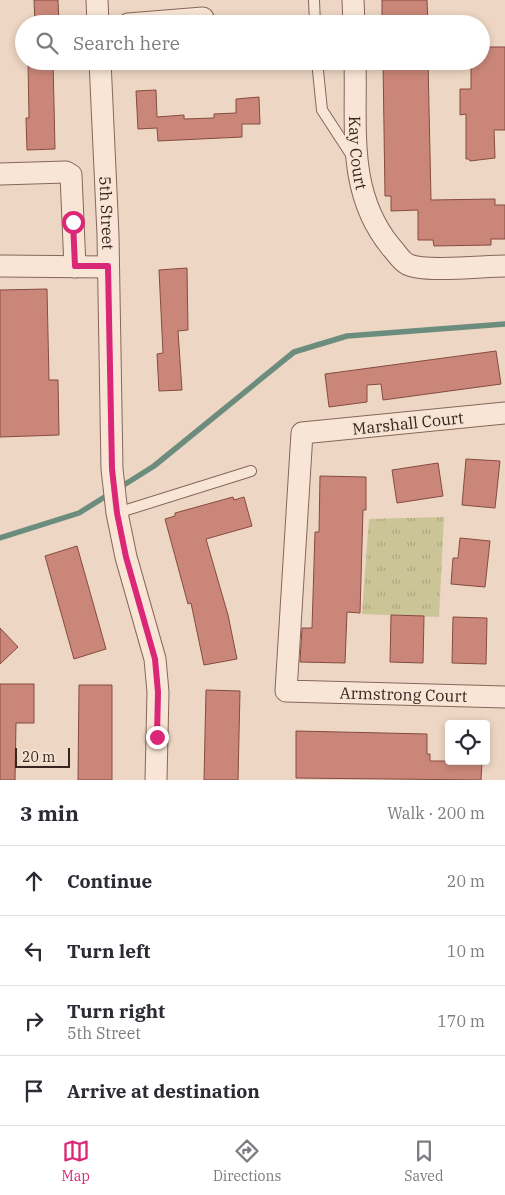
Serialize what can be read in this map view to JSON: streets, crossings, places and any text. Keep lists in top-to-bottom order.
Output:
{
  "streets": {
    "street": [
      "Kay Court",
      "5th Street",
      "Marshall Court",
      "Armstrong Court"
    ]
  },
  "crossings": [
    ["Marshall Court", "Armstrong Court"]
  ],
  "scale_bar": "20 m",
  "page": {
    "search": "Search here",
    "scale": "20 m",
    "heading": ["3 min", "Walk · 200 m"],
    "list": [
      ["Continue", "20 m"],
      ["Turn left", "10 m"],
      ["Turn right", "5th Street", "170 m"],
      "Arrive at destination"
    ],
    "nav": ["Map", "Directions", "Saved"]
  }
}
